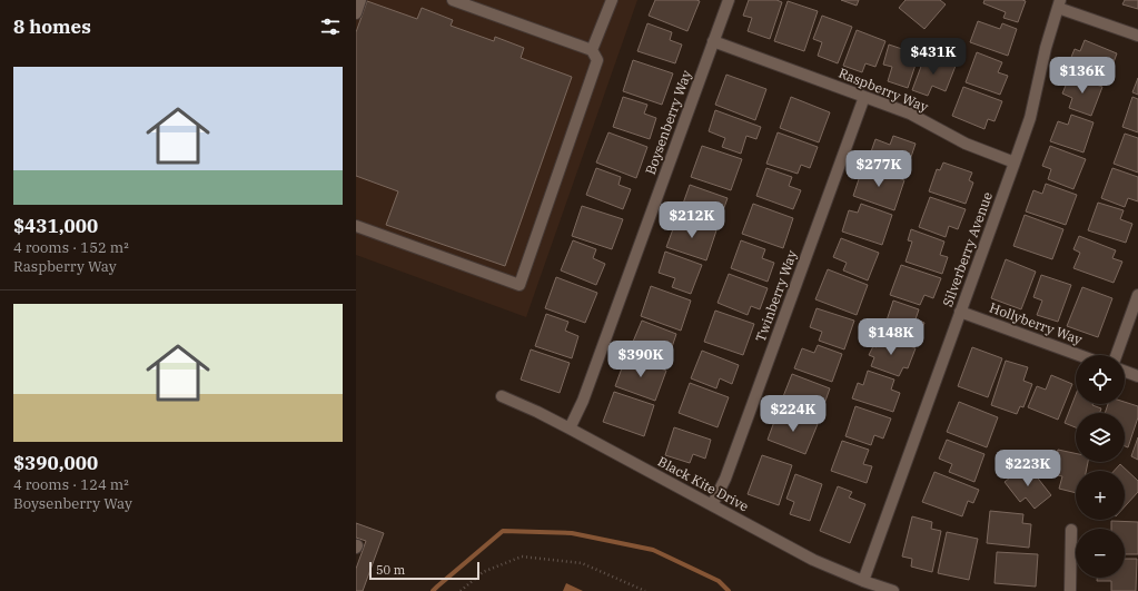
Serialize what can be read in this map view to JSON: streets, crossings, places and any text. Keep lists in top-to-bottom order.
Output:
{
  "streets": {
    "street": [
      "Raspberry Way",
      "Boysenberry Way",
      "Silverberry Avenue",
      "Twinberry Way",
      "Hollyberry Way",
      "Black Kite Drive"
    ]
  },
  "crossings": [
    ["Raspberry Way", "Boysenberry Way"],
    ["Raspberry Way", "Silverberry Avenue"],
    ["Raspberry Way", "Twinberry Way"],
    ["Boysenberry Way", "Black Kite Drive"],
    ["Silverberry Avenue", "Hollyberry Way"],
    ["Silverberry Avenue", "Black Kite Drive"],
    ["Twinberry Way", "Black Kite Drive"]
  ],
  "scale_bar": "50 m",
  "page": {
    "heading": "8 homes",
    "price": [
      "$431K",
      "$136K",
      "$277K",
      "$212K",
      "$148K",
      "$390K",
      "$224K",
      "$223K"
    ],
    "list": [
      {
        "name": "$431,000",
        "note": "4 rooms · 152 m² · Raspberry Way"
      },
      {
        "name": "$390,000",
        "note": "4 rooms · 124 m² · Boysenberry Way"
      }
    ],
    "map_buttons": ["+", "−"],
    "scale": "50 m"
  }
}
